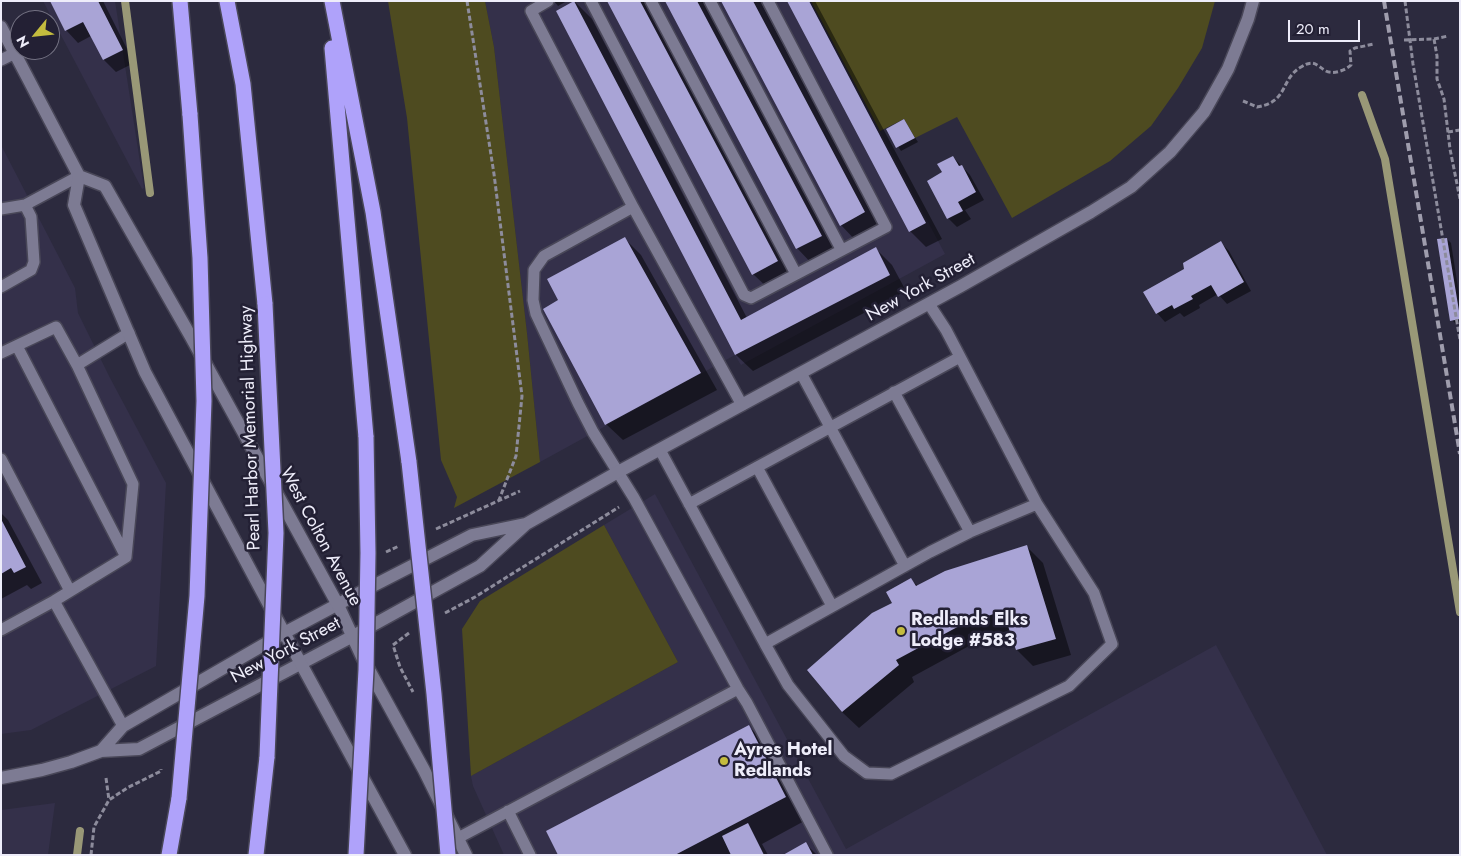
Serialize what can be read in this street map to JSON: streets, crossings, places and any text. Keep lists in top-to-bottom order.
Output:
{
  "streets": {
    "highway": ["Pearl Harbor Memorial Highway"],
    "street": ["New York Street", "West Colton Avenue"]
  },
  "crossings": [
    ["New York Street", "West Colton Avenue"]
  ],
  "places": ["Redlands Elks Lodge #583", "Ayres Hotel Redlands"],
  "scale_bar": "20 m",
  "north": "bottom left"
}
